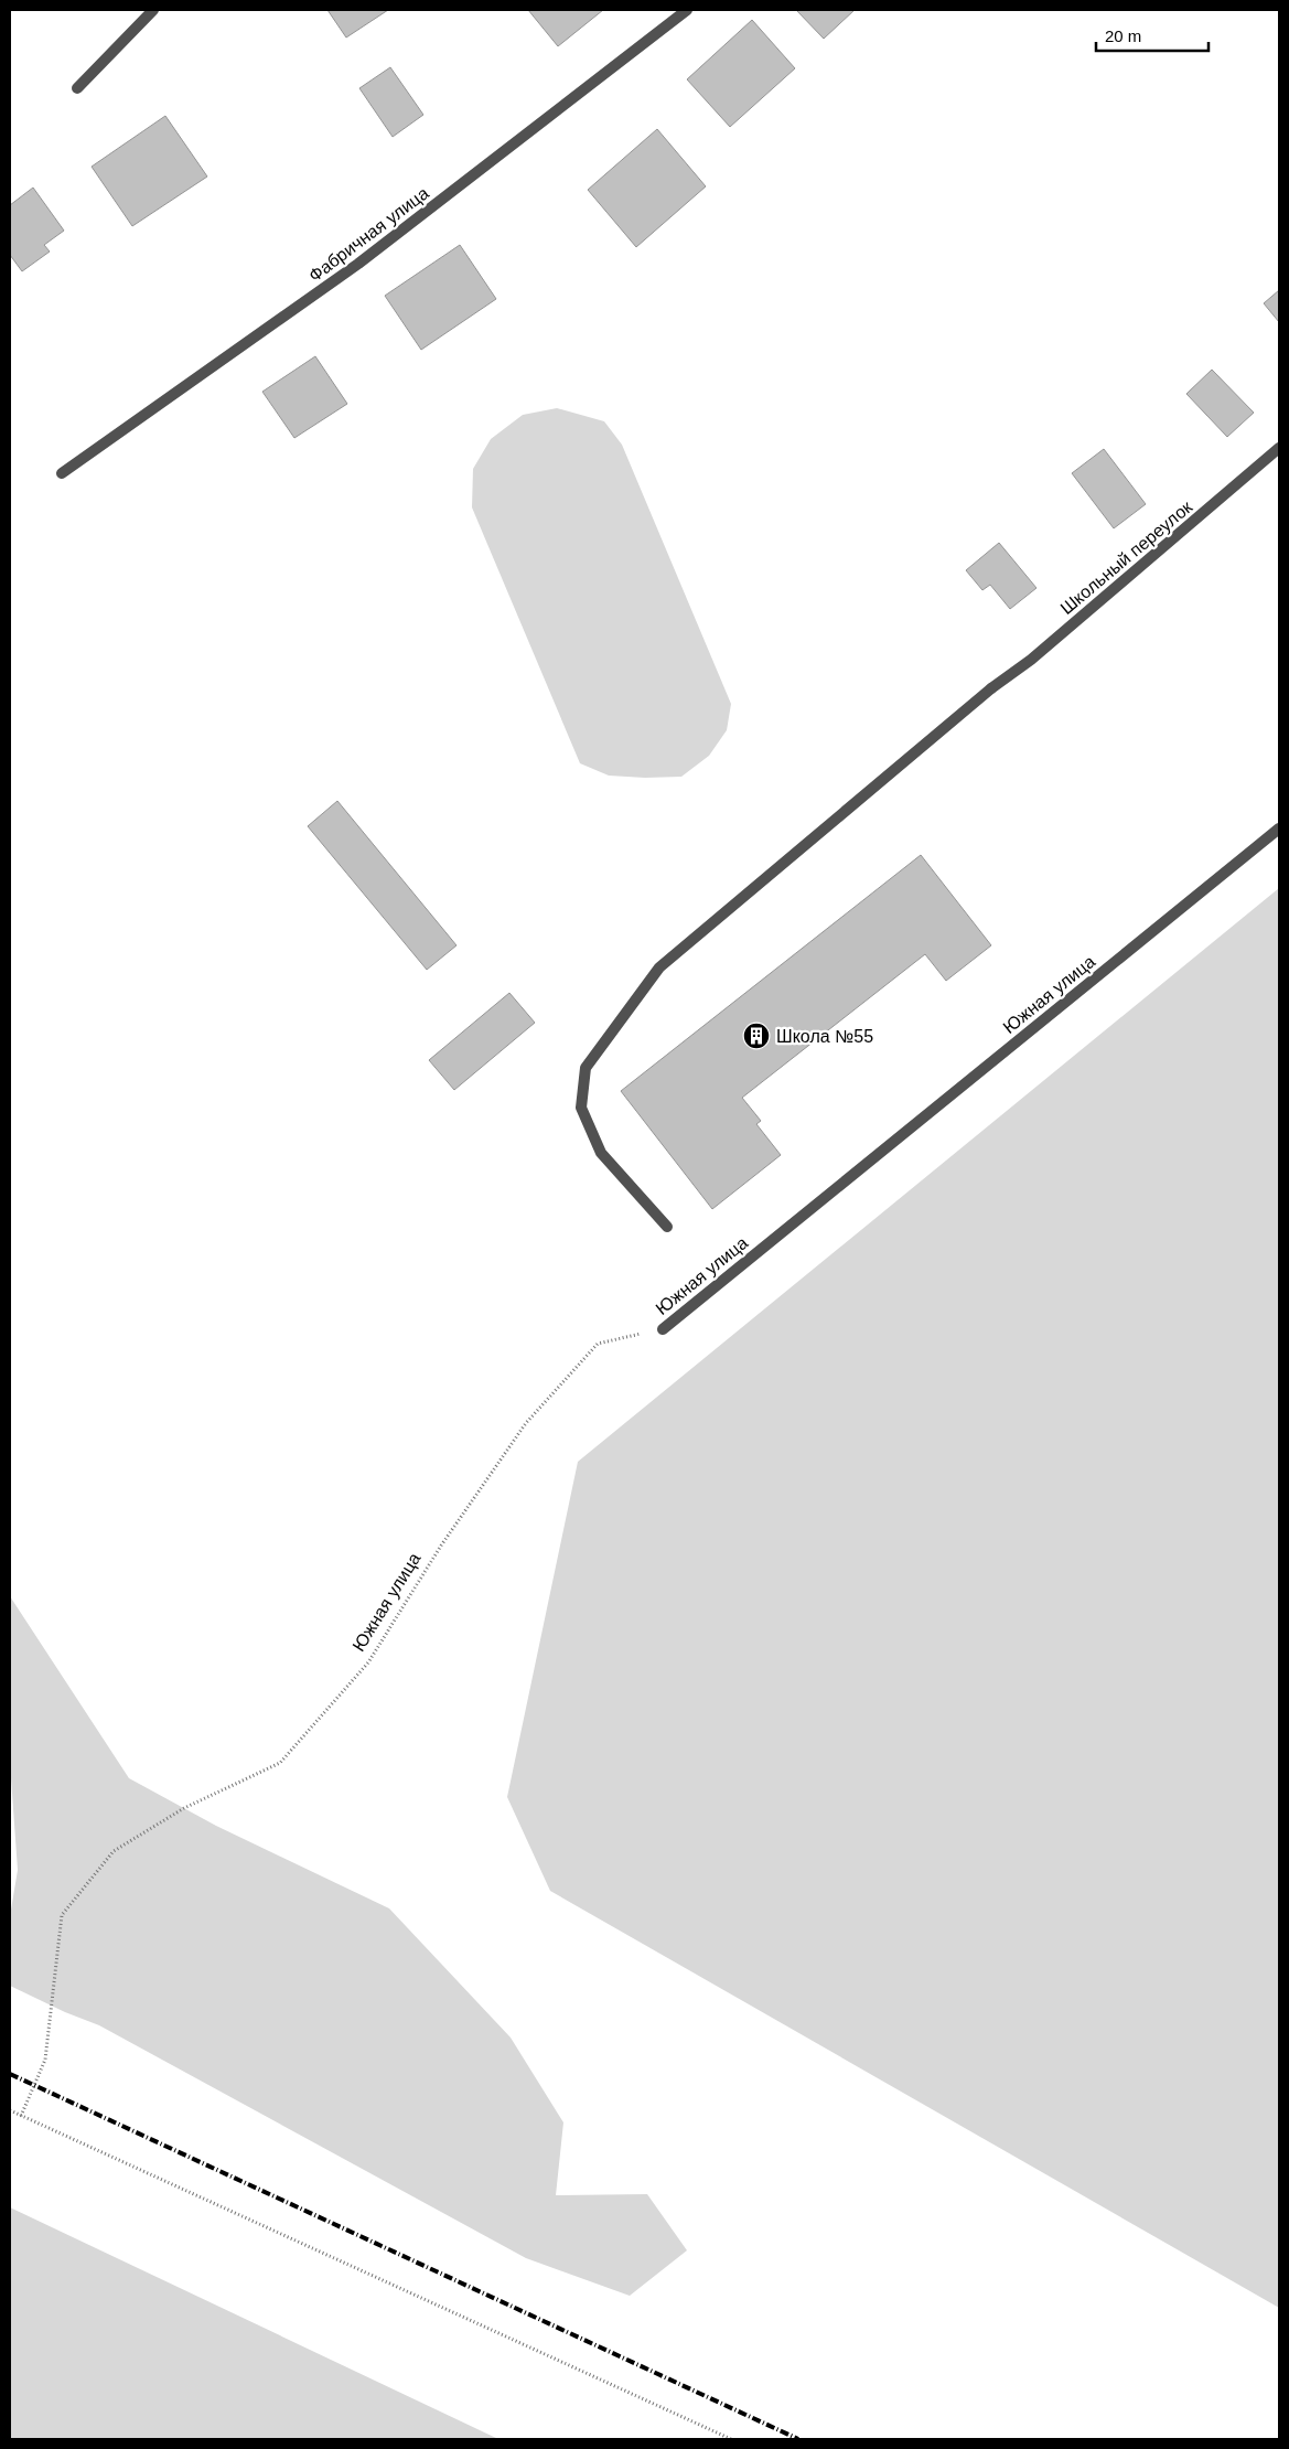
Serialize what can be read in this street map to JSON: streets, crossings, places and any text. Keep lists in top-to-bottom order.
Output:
{
  "streets": {
    "street": ["Фабричная улица", "Школьный переулок", "Южная улица"]
  },
  "places": {
    "building": ["Школа №55"]
  },
  "scale_bar": "20 m"
}
